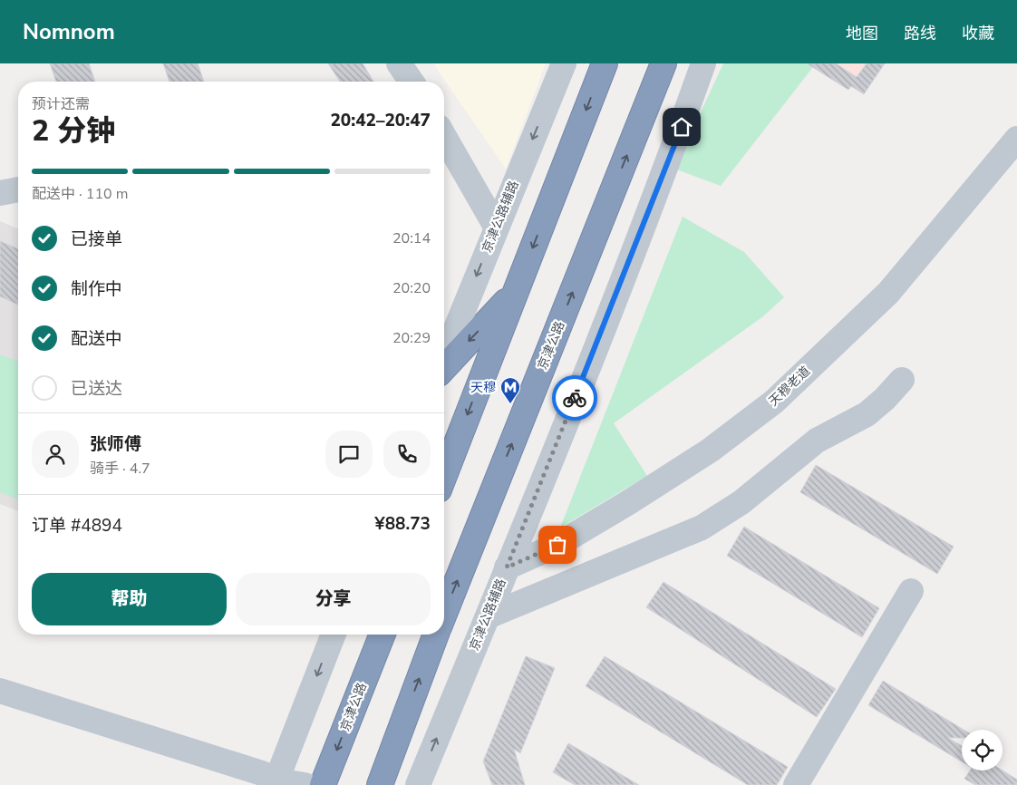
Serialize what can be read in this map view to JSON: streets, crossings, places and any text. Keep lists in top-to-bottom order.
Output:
{
  "streets": {
    "highway": ["京津公路"],
    "street": ["京津公路辅路", "天穆老道"]
  },
  "crossings": [
    ["京津公路辅路", "天穆老道"]
  ],
  "places": {
    "metro station": ["天穆"]
  },
  "page": {
    "header": "Nomnom",
    "nav": ["地图", "路线", "收藏"],
    "heading": ["2 分钟", "预计还需", "20:42–20:47"],
    "panel": [
      "张师傅",
      "骑手 · 4.7",
      "订单 #4894",
      "¥88.73"
    ],
    "bar": "配送中 · 110 m",
    "list": [
      ["已接单", "20:14"],
      ["制作中", "20:20"],
      ["配送中", "20:29"],
      "已送达"
    ],
    "buttons": ["帮助", "分享"]
  }
}
